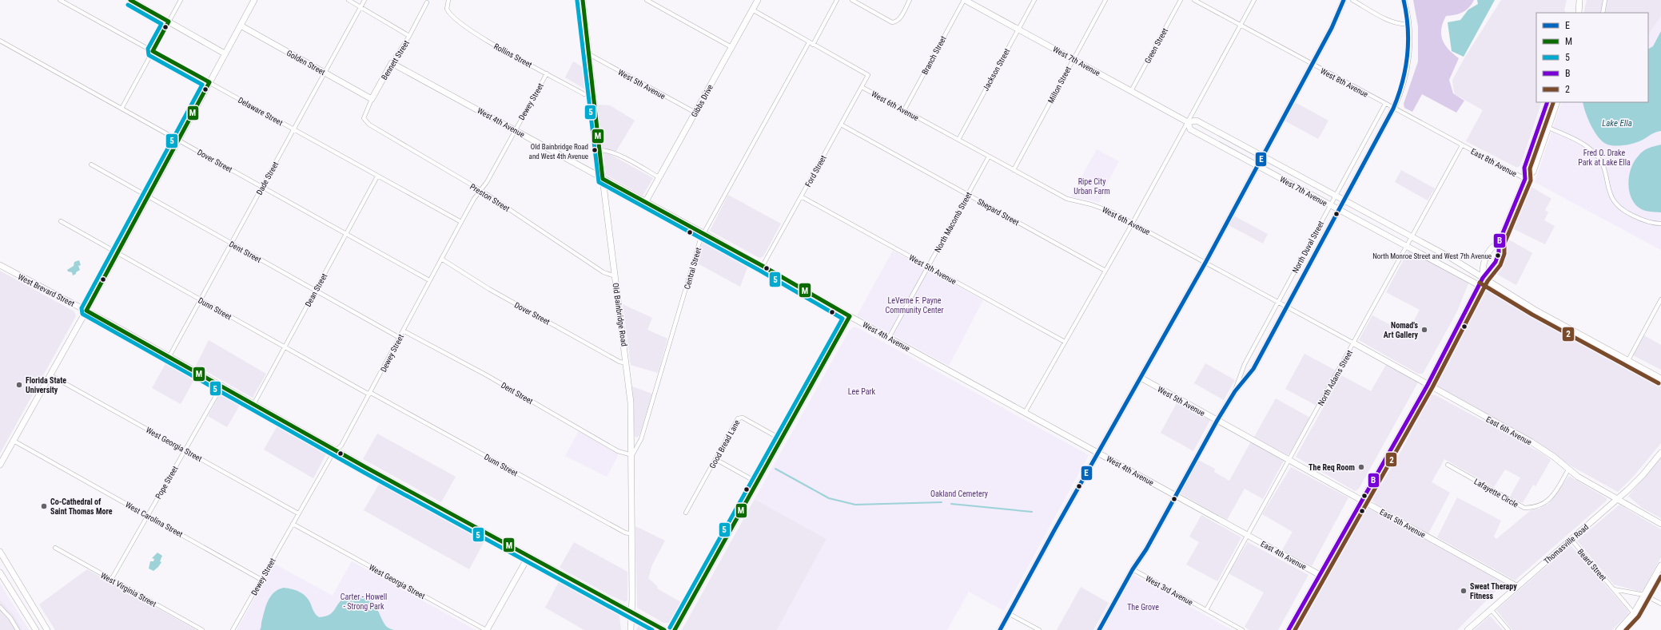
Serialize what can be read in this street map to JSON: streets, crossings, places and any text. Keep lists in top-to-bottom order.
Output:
{
  "streets": {
    "street": [
      "Green Street",
      "Rollins Street",
      "Branch Street",
      "Bennett Street",
      "West 7th Avenue",
      "Golden Street",
      "Jackson Street",
      "West 8th Avenue",
      "West 5th Avenue",
      "Milton Street",
      "Gibbs Drive",
      "Dewey Street",
      "West 6th Avenue",
      "Delaware Street",
      "West 4th Avenue",
      "Dover Street",
      "East 8th Avenue",
      "Ford Street",
      "Dade Street",
      "Preston Street",
      "Shepard Street",
      "North Macomb Street",
      "North Duval Street",
      "Dent Street",
      "Central Street",
      "West Brevard Street",
      "Dean Street",
      "Dunn Street",
      "Old Bainbridge Road",
      "North Adams Street",
      "East 6th Avenue",
      "West Georgia Street",
      "Good Bread Lane",
      "Pope Street",
      "Lafayette Circle",
      "West Carolina Street",
      "East 5th Avenue",
      "Thomasville Road",
      "East 4th Avenue",
      "Beard Street",
      "West Virginia Street",
      "West 3rd Avenue"
    ]
  },
  "crossings": [
    ["Green Street", "West 7th Avenue"],
    ["Rollins Street", "Dewey Street"],
    ["Rollins Street", "Old Bainbridge Road"],
    ["Branch Street", "West 7th Avenue"],
    ["Branch Street", "West 6th Avenue"],
    ["Bennett Street", "Golden Street"],
    ["Bennett Street", "West 4th Avenue"],
    ["Bennett Street", "Preston Street"],
    ["West 7th Avenue", "Jackson Street"],
    ["West 7th Avenue", "Milton Street"],
    ["West 7th Avenue", "North Duval Street"],
    ["West 7th Avenue", "North Adams Street"],
    ["Golden Street", "Dade Street"],
    ["Jackson Street", "West 6th Avenue"],
    ["West 8th Avenue", "East 8th Avenue"],
    ["West 8th Avenue", "North Duval Street"],
    ["West 8th Avenue", "North Adams Street"],
    ["West 5th Avenue", "Gibbs Drive"],
    ["West 5th Avenue", "Ford Street"],
    ["West 5th Avenue", "North Macomb Street"],
    ["West 5th Avenue", "North Duval Street"],
    ["West 5th Avenue", "Old Bainbridge Road"],
    ["West 5th Avenue", "North Adams Street"],
    ["West 5th Avenue", "East 5th Avenue"],
    ["Milton Street", "West 6th Avenue"],
    ["Gibbs Drive", "West 4th Avenue"],
    ["Dewey Street", "Delaware Street"],
    ["Dewey Street", "West 4th Avenue"],
    ["Dewey Street", "Dover Street"],
    ["Dewey Street", "Preston Street"],
    ["Dewey Street", "Dent Street"],
    ["Dewey Street", "West Brevard Street"],
    ["Dewey Street", "Dunn Street"],
    ["Dewey Street", "West Georgia Street"],
    ["Dewey Street", "West Carolina Street"],
    ["West 6th Avenue", "Ford Street"],
    ["West 6th Avenue", "North Macomb Street"],
    ["West 6th Avenue", "North Duval Street"],
    ["West 6th Avenue", "North Adams Street"],
    ["West 6th Avenue", "East 6th Avenue"],
    ["Delaware Street", "Dade Street"],
    ["Delaware Street", "Dean Street"],
    ["West 4th Avenue", "Ford Street"],
    ["West 4th Avenue", "North Macomb Street"],
    ["West 4th Avenue", "North Duval Street"],
    ["West 4th Avenue", "Central Street"],
    ["West 4th Avenue", "Old Bainbridge Road"],
    ["West 4th Avenue", "North Adams Street"],
    ["West 4th Avenue", "East 4th Avenue"],
    ["Dover Street", "Dade Street"],
    ["Dover Street", "Dean Street"],
    ["Dover Street", "Old Bainbridge Road"],
    ["East 8th Avenue", "North Adams Street"],
    ["Ford Street", "Shepard Street"],
    ["Ford Street", "Central Street"],
    ["Dade Street", "Dent Street"],
    ["Dade Street", "West Brevard Street"],
    ["Dade Street", "Dunn Street"],
    ["Preston Street", "Old Bainbridge Road"],
    ["Shepard Street", "North Macomb Street"],
    ["North Duval Street", "West 3rd Avenue"],
    ["Dent Street", "Central Street"],
    ["Dent Street", "Dean Street"],
    ["Dent Street", "Old Bainbridge Road"],
    ["Central Street", "Old Bainbridge Road"],
    ["West Brevard Street", "Dean Street"],
    ["West Brevard Street", "Old Bainbridge Road"],
    ["West Brevard Street", "Pope Street"],
    ["Dean Street", "Dunn Street"],
    ["Dunn Street", "Old Bainbridge Road"],
    ["North Adams Street", "East 6th Avenue"],
    ["North Adams Street", "East 5th Avenue"],
    ["North Adams Street", "East 4th Avenue"],
    ["North Adams Street", "West 3rd Avenue"],
    ["East 6th Avenue", "Lafayette Circle"],
    ["East 6th Avenue", "Thomasville Road"],
    ["West Georgia Street", "Pope Street"],
    ["Pope Street", "West Carolina Street"],
    ["Pope Street", "West Virginia Street"],
    ["East 5th Avenue", "Thomasville Road"],
    ["Thomasville Road", "Beard Street"]
  ],
  "water": ["Lake Ella"],
  "parks": [
    "Fred O. Drake Park at Lake Ella",
    "Ripe City Urban Farm",
    "LeVerne F. Payne Community Center",
    "Lee Park",
    "Oakland Cemetery",
    "Carter - Howell - Strong Park",
    "The Grove"
  ],
  "places": [
    "Old Bainbridge Road and West 4th Avenue",
    "North Monroe Street and West 7th Avenue",
    "Nomad's Art Gallery",
    "Florida State University",
    "The Req Room",
    "Co-Cathedral of Saint Thomas More",
    "Sweat Therapy Fitness"
  ],
  "lines": [
    "transit line E",
    "transit line M",
    "transit line 5",
    "transit line B",
    "transit line 2"
  ],
  "legend": [
    "E",
    "M",
    "5",
    "B",
    "2"
  ]
}
